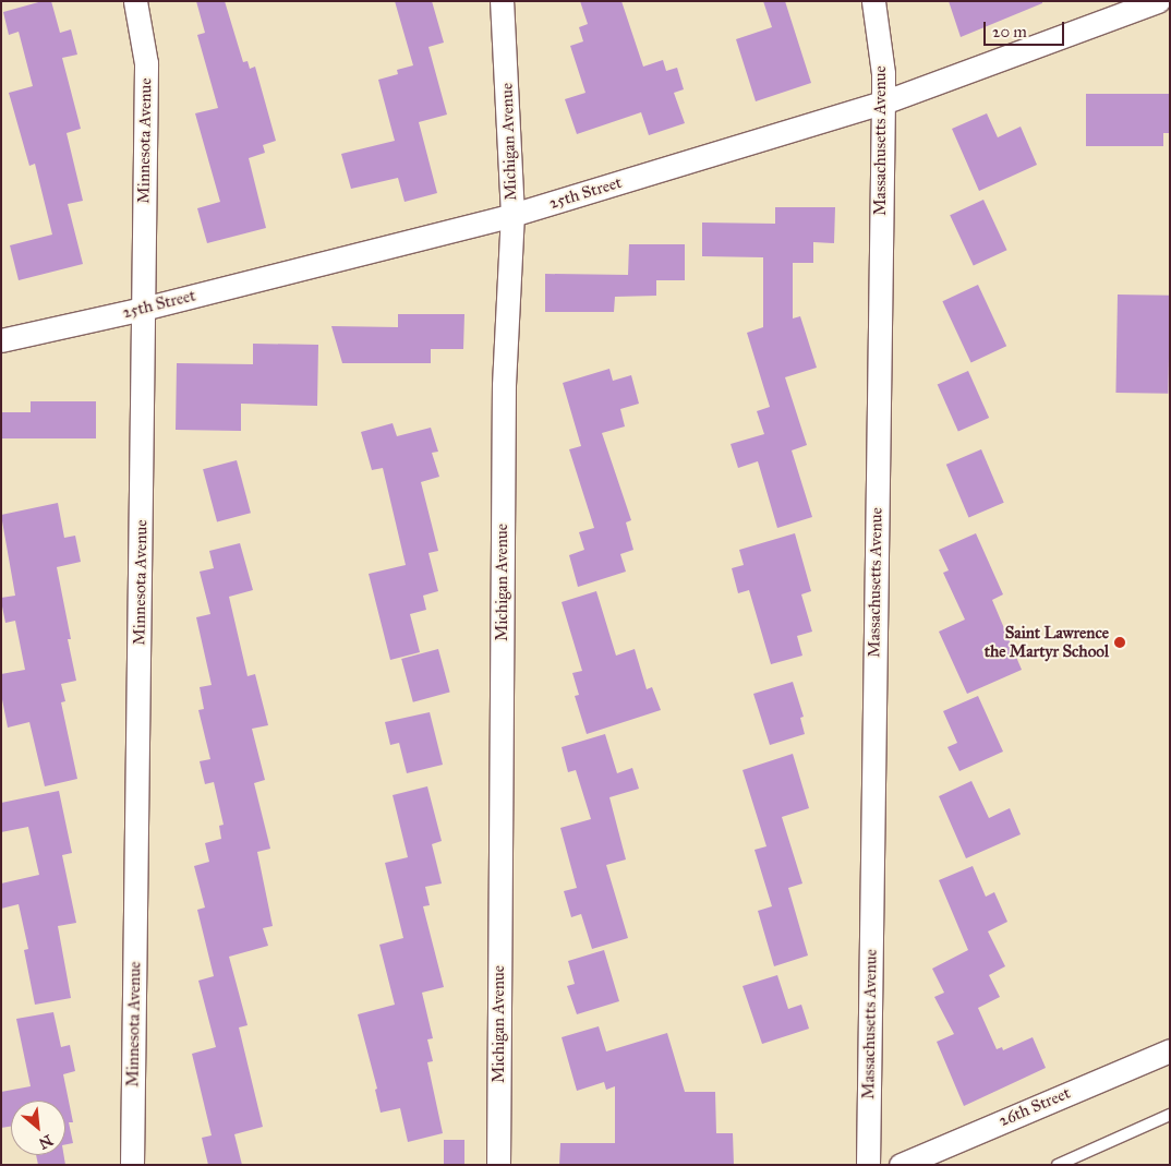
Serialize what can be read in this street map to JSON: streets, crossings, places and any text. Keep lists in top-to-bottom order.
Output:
{
  "streets": {
    "street": [
      "Minnesota Avenue",
      "Massachusetts Avenue",
      "Michigan Avenue",
      "25th Street",
      "26th Street"
    ]
  },
  "crossings": [
    ["Minnesota Avenue", "25th Street"],
    ["Massachusetts Avenue", "25th Street"],
    ["Michigan Avenue", "25th Street"]
  ],
  "places": ["Saint Lawrence the Martyr School"],
  "scale_bar": "20 m",
  "north": "bottom right"
}
